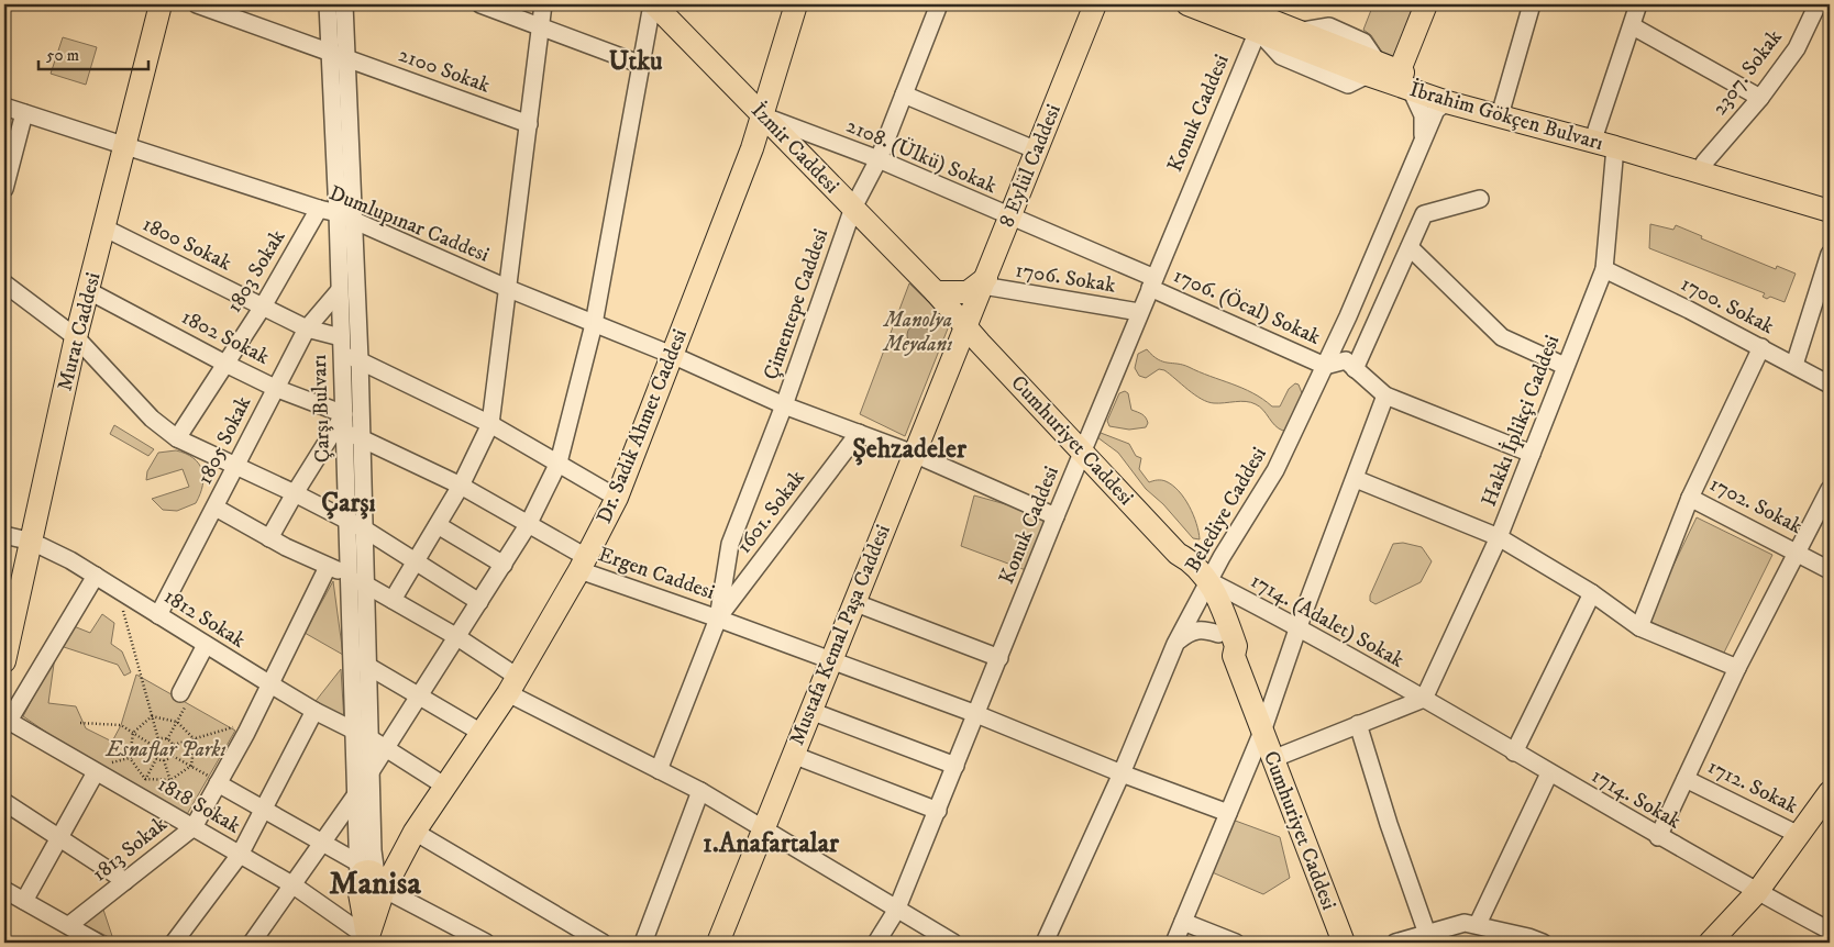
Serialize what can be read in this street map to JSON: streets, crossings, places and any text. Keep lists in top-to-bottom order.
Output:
{
  "streets": {
    "main road": [
      "İbrahim Gökçen Bulvarı",
      "İzmir Caddesi",
      "8 Eylül Caddesi",
      "Murat Caddesi",
      "Dr. Sadık Ahmet Caddesi",
      "Cumhuriyet Caddesi",
      "Mustafa Kemal Paşa Caddesi"
    ],
    "street": [
      "2100 Sokak",
      "2307. Sokak",
      "Konuk Caddesi",
      "2108. (Ülkü) Sokak",
      "Dumlupınar Caddesi",
      "1800 Sokak",
      "1803 Sokak",
      "1706. Sokak",
      "Çimentepe Caddesi",
      "1700. Sokak",
      "1706. (Öcal) Sokak",
      "1802 Sokak",
      "Çarşı Bulvarı",
      "Hakkı İplikçi Caddesi",
      "1805 Sokak",
      "1702. Sokak",
      "Belediye Caddesi",
      "1601. Sokak",
      "Ergen Caddesi",
      "1812 Sokak",
      "1714. (Adalet) Sokak",
      "1712. Sokak",
      "1714. Sokak",
      "1818 Sokak",
      "1813 Sokak"
    ]
  },
  "crossings": [
    ["2100 Sokak", "Çarşı Bulvarı"],
    ["2307. Sokak", "İbrahim Gökçen Bulvarı"],
    ["Konuk Caddesi", "İbrahim Gökçen Bulvarı"],
    ["Konuk Caddesi", "2108. (Ülkü) Sokak"],
    ["Konuk Caddesi", "Dumlupınar Caddesi"],
    ["Konuk Caddesi", "1706. Sokak"],
    ["Konuk Caddesi", "1706. (Öcal) Sokak"],
    ["Konuk Caddesi", "Cumhuriyet Caddesi"],
    ["Konuk Caddesi", "Ergen Caddesi"],
    ["İbrahim Gökçen Bulvarı", "Hakkı İplikçi Caddesi"],
    ["İbrahim Gökçen Bulvarı", "Belediye Caddesi"],
    ["İzmir Caddesi", "2108. (Ülkü) Sokak"],
    ["İzmir Caddesi", "8 Eylül Caddesi"],
    ["İzmir Caddesi", "Çimentepe Caddesi"],
    ["İzmir Caddesi", "Dr. Sadık Ahmet Caddesi"],
    ["İzmir Caddesi", "Cumhuriyet Caddesi"],
    ["İzmir Caddesi", "Mustafa Kemal Paşa Caddesi"],
    ["2108. (Ülkü) Sokak", "8 Eylül Caddesi"],
    ["2108. (Ülkü) Sokak", "Çimentepe Caddesi"],
    ["2108. (Ülkü) Sokak", "1706. (Öcal) Sokak"],
    ["2108. (Ülkü) Sokak", "Dr. Sadık Ahmet Caddesi"],
    ["8 Eylül Caddesi", "1706. Sokak"],
    ["8 Eylül Caddesi", "Cumhuriyet Caddesi"],
    ["8 Eylül Caddesi", "Mustafa Kemal Paşa Caddesi"],
    ["Dumlupınar Caddesi", "1803 Sokak"],
    ["Dumlupınar Caddesi", "Çimentepe Caddesi"],
    ["Dumlupınar Caddesi", "Murat Caddesi"],
    ["Dumlupınar Caddesi", "Çarşı Bulvarı"],
    ["Dumlupınar Caddesi", "Dr. Sadık Ahmet Caddesi"],
    ["Dumlupınar Caddesi", "1601. Sokak"],
    ["Dumlupınar Caddesi", "Mustafa Kemal Paşa Caddesi"],
    ["1800 Sokak", "1803 Sokak"],
    ["1800 Sokak", "Murat Caddesi"],
    ["1800 Sokak", "Çarşı Bulvarı"],
    ["1800 Sokak", "Dr. Sadık Ahmet Caddesi"],
    ["1800 Sokak", "1805 Sokak"],
    ["1803 Sokak", "1802 Sokak"],
    ["Çimentepe Caddesi", "1601. Sokak"],
    ["Çimentepe Caddesi", "Ergen Caddesi"],
    ["1700. Sokak", "Hakkı İplikçi Caddesi"],
    ["1706. (Öcal) Sokak", "Hakkı İplikçi Caddesi"],
    ["1706. (Öcal) Sokak", "Belediye Caddesi"],
    ["Murat Caddesi", "1802 Sokak"],
    ["Murat Caddesi", "1812 Sokak"],
    ["1802 Sokak", "Çarşı Bulvarı"],
    ["1802 Sokak", "1805 Sokak"],
    ["Çarşı Bulvarı", "Dr. Sadık Ahmet Caddesi"],
    ["Çarşı Bulvarı", "1805 Sokak"],
    ["Çarşı Bulvarı", "Ergen Caddesi"],
    ["Çarşı Bulvarı", "1812 Sokak"],
    ["Hakkı İplikçi Caddesi", "1714. (Adalet) Sokak"],
    ["Hakkı İplikçi Caddesi", "1714. Sokak"],
    ["Dr. Sadık Ahmet Caddesi", "Ergen Caddesi"],
    ["Dr. Sadık Ahmet Caddesi", "1812 Sokak"],
    ["Dr. Sadık Ahmet Caddesi", "1818 Sokak"],
    ["1805 Sokak", "1812 Sokak"],
    ["Cumhuriyet Caddesi", "Belediye Caddesi"],
    ["Cumhuriyet Caddesi", "1714. (Adalet) Sokak"],
    ["Cumhuriyet Caddesi", "Mustafa Kemal Paşa Caddesi"],
    ["Belediye Caddesi", "Ergen Caddesi"],
    ["Belediye Caddesi", "1714. (Adalet) Sokak"],
    ["1601. Sokak", "Ergen Caddesi"],
    ["Ergen Caddesi", "Mustafa Kemal Paşa Caddesi"],
    ["1812 Sokak", "1813 Sokak"],
    ["1714. (Adalet) Sokak", "1714. Sokak"],
    ["1818 Sokak", "1813 Sokak"]
  ],
  "districts": [
    "Utku",
    "Şehzadeler",
    "Çarşı",
    "1.Anafartalar",
    "Manisa"
  ],
  "parks": ["Manolya Meydanı", "Esnaflar Parkı"],
  "scale_bar": "50 m"
}
